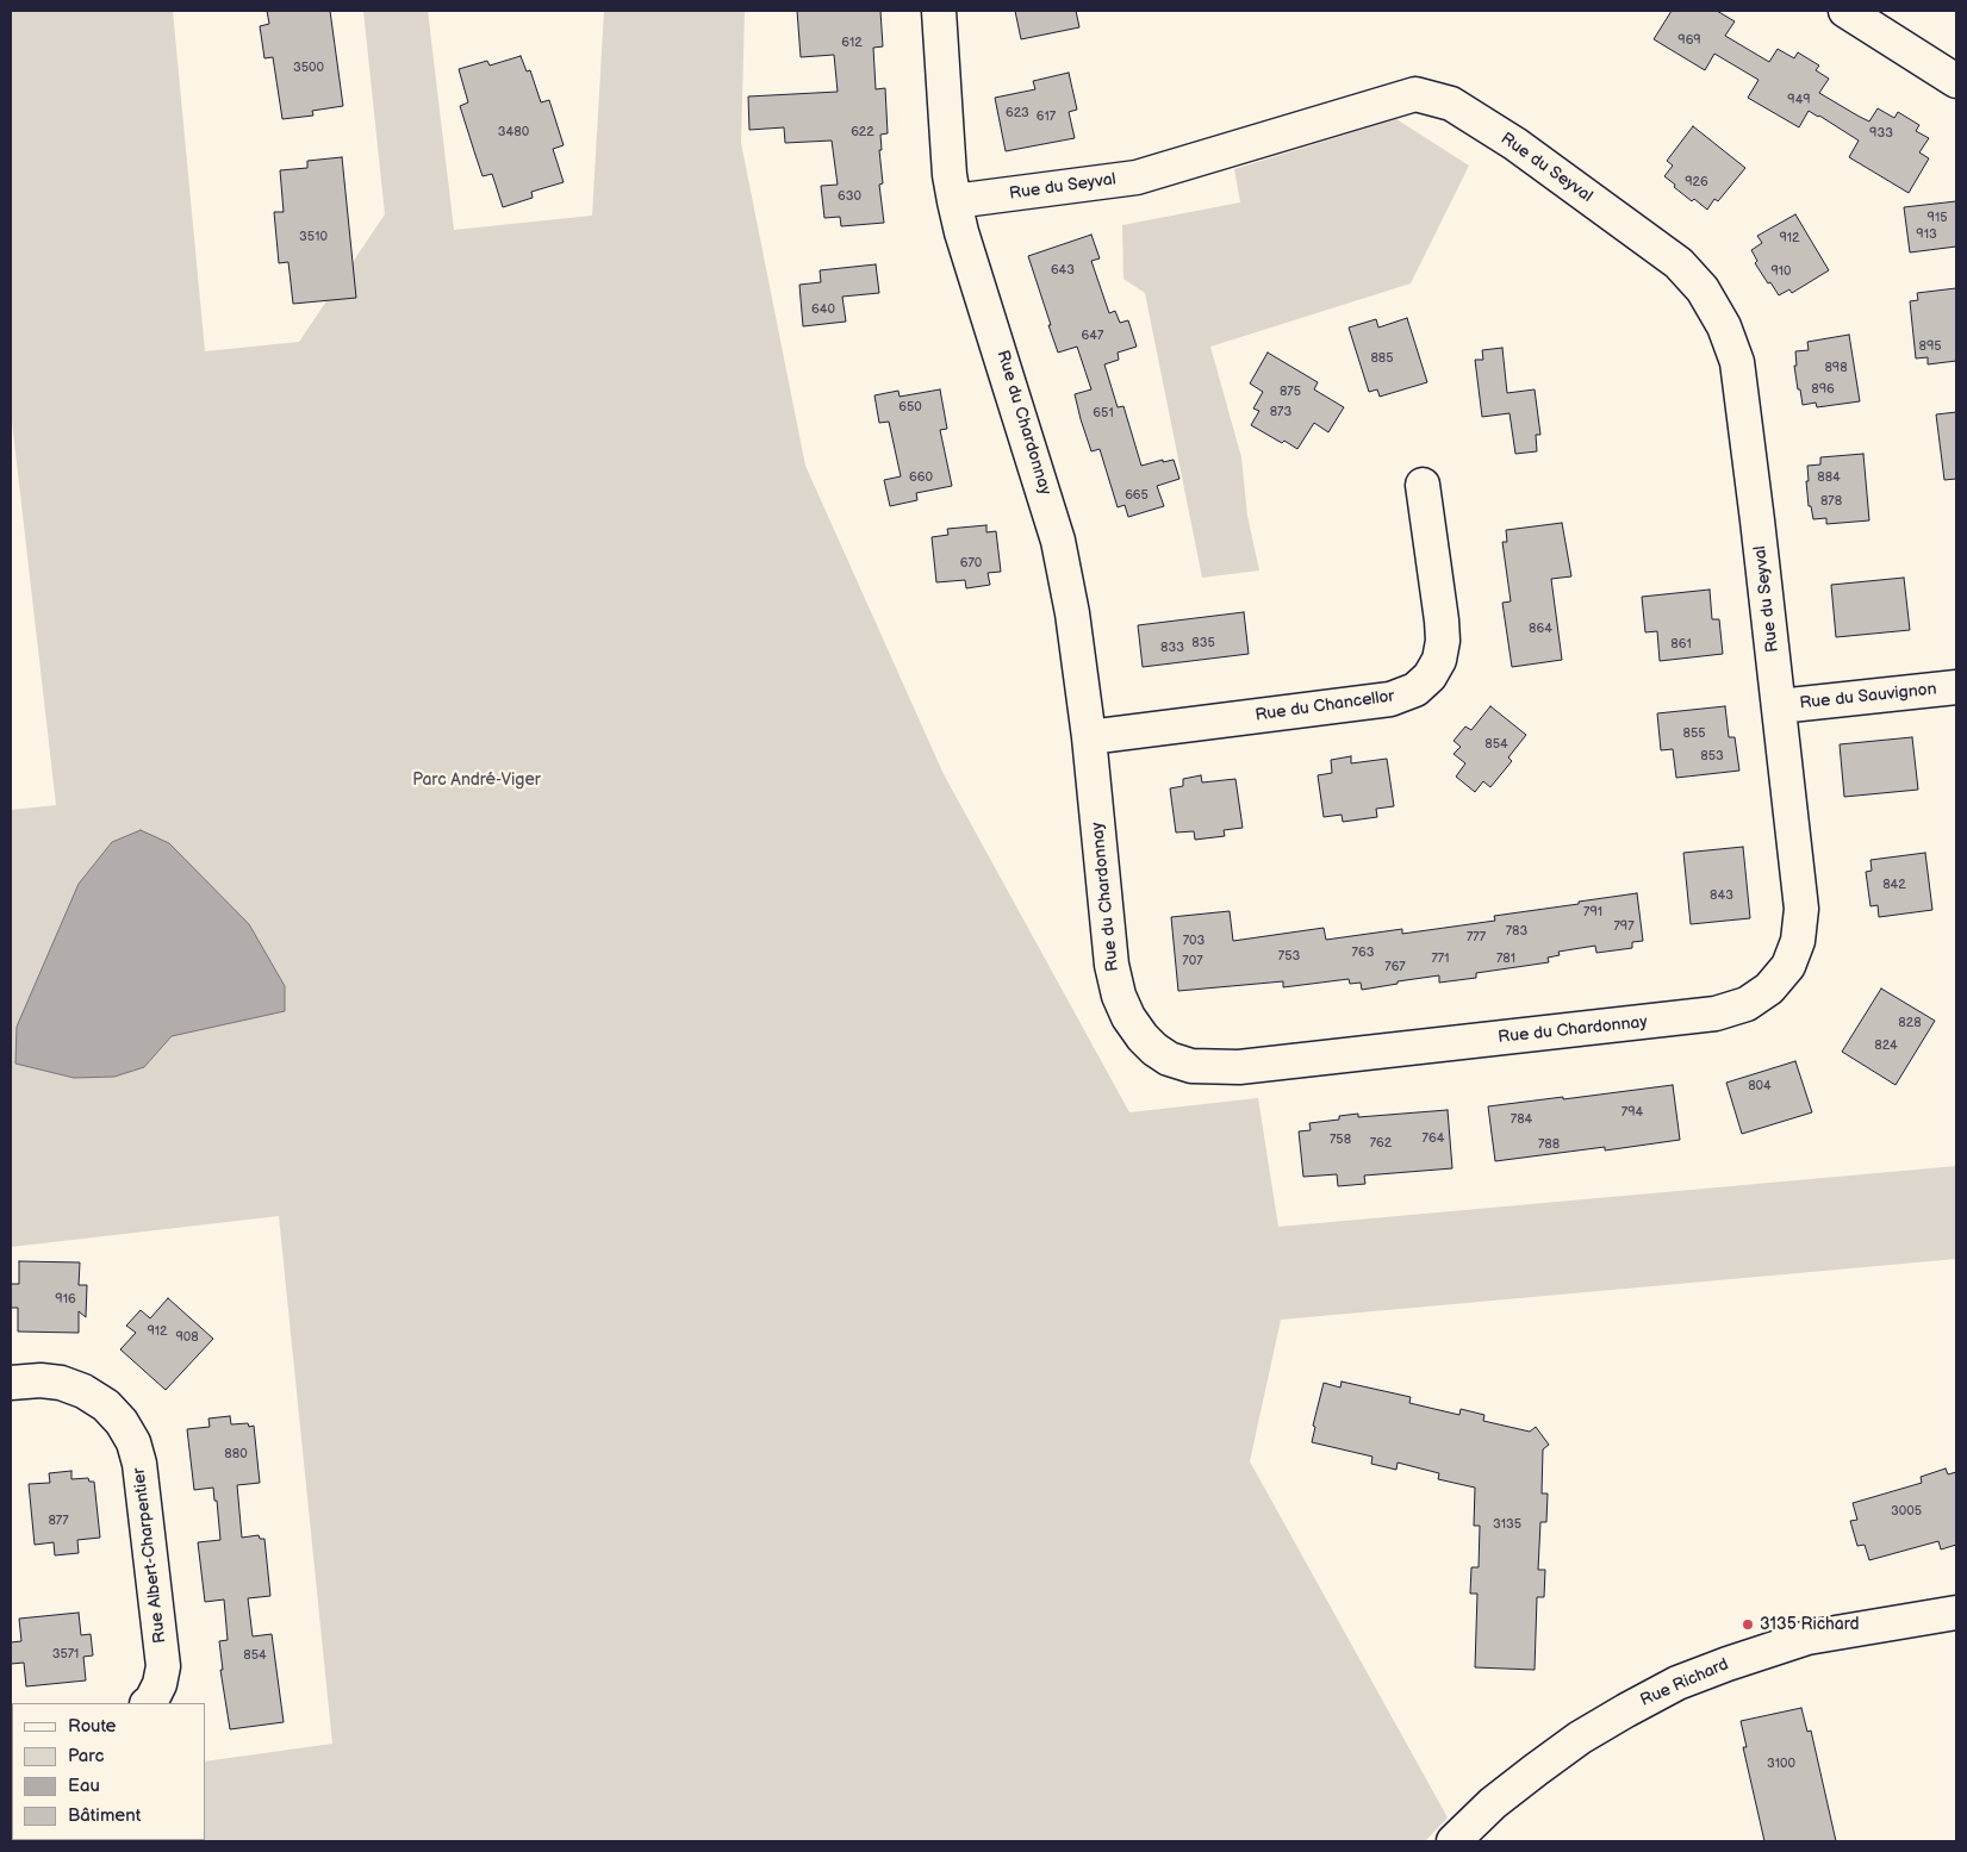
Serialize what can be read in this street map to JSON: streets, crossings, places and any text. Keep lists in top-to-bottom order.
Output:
{
  "streets": {
    "street": [
      "Rue du Seyval",
      "Rue du Chardonnay",
      "Rue du Sauvignon",
      "Rue du Chancellor",
      "Rue Albert-Charpentier",
      "Rue Richard"
    ]
  },
  "crossings": [
    ["Rue du Seyval", "Rue du Chardonnay"],
    ["Rue du Seyval", "Rue du Sauvignon"],
    ["Rue du Chardonnay", "Rue du Sauvignon"],
    ["Rue du Chardonnay", "Rue du Chancellor"]
  ],
  "parks": ["Parc André-Viger"],
  "places": ["3135 Richard"],
  "house_numbers": [
    "969",
    "612",
    "3500",
    "949",
    "623",
    "617",
    "3480",
    "622",
    "933",
    "926",
    "630",
    "915",
    "913",
    "3510",
    "912",
    "643",
    "910",
    "640",
    "647",
    "895",
    "885",
    "898",
    "896",
    "875",
    "650",
    "873",
    "651",
    "660",
    "884",
    "665",
    "878",
    "670",
    "864",
    "835",
    "861",
    "833",
    "855",
    "854",
    "853",
    "842",
    "843",
    "791",
    "797",
    "783",
    "777",
    "703",
    "763",
    "753",
    "771",
    "781",
    "707",
    "767",
    "828",
    "824",
    "804",
    "794",
    "784",
    "764",
    "758",
    "762",
    "788",
    "916",
    "912",
    "908",
    "880",
    "3005",
    "877",
    "3135",
    "3571",
    "854",
    "3100"
  ],
  "legend": [
    "Route",
    "Parc",
    "Eau",
    "Bâtiment"
  ]
}
